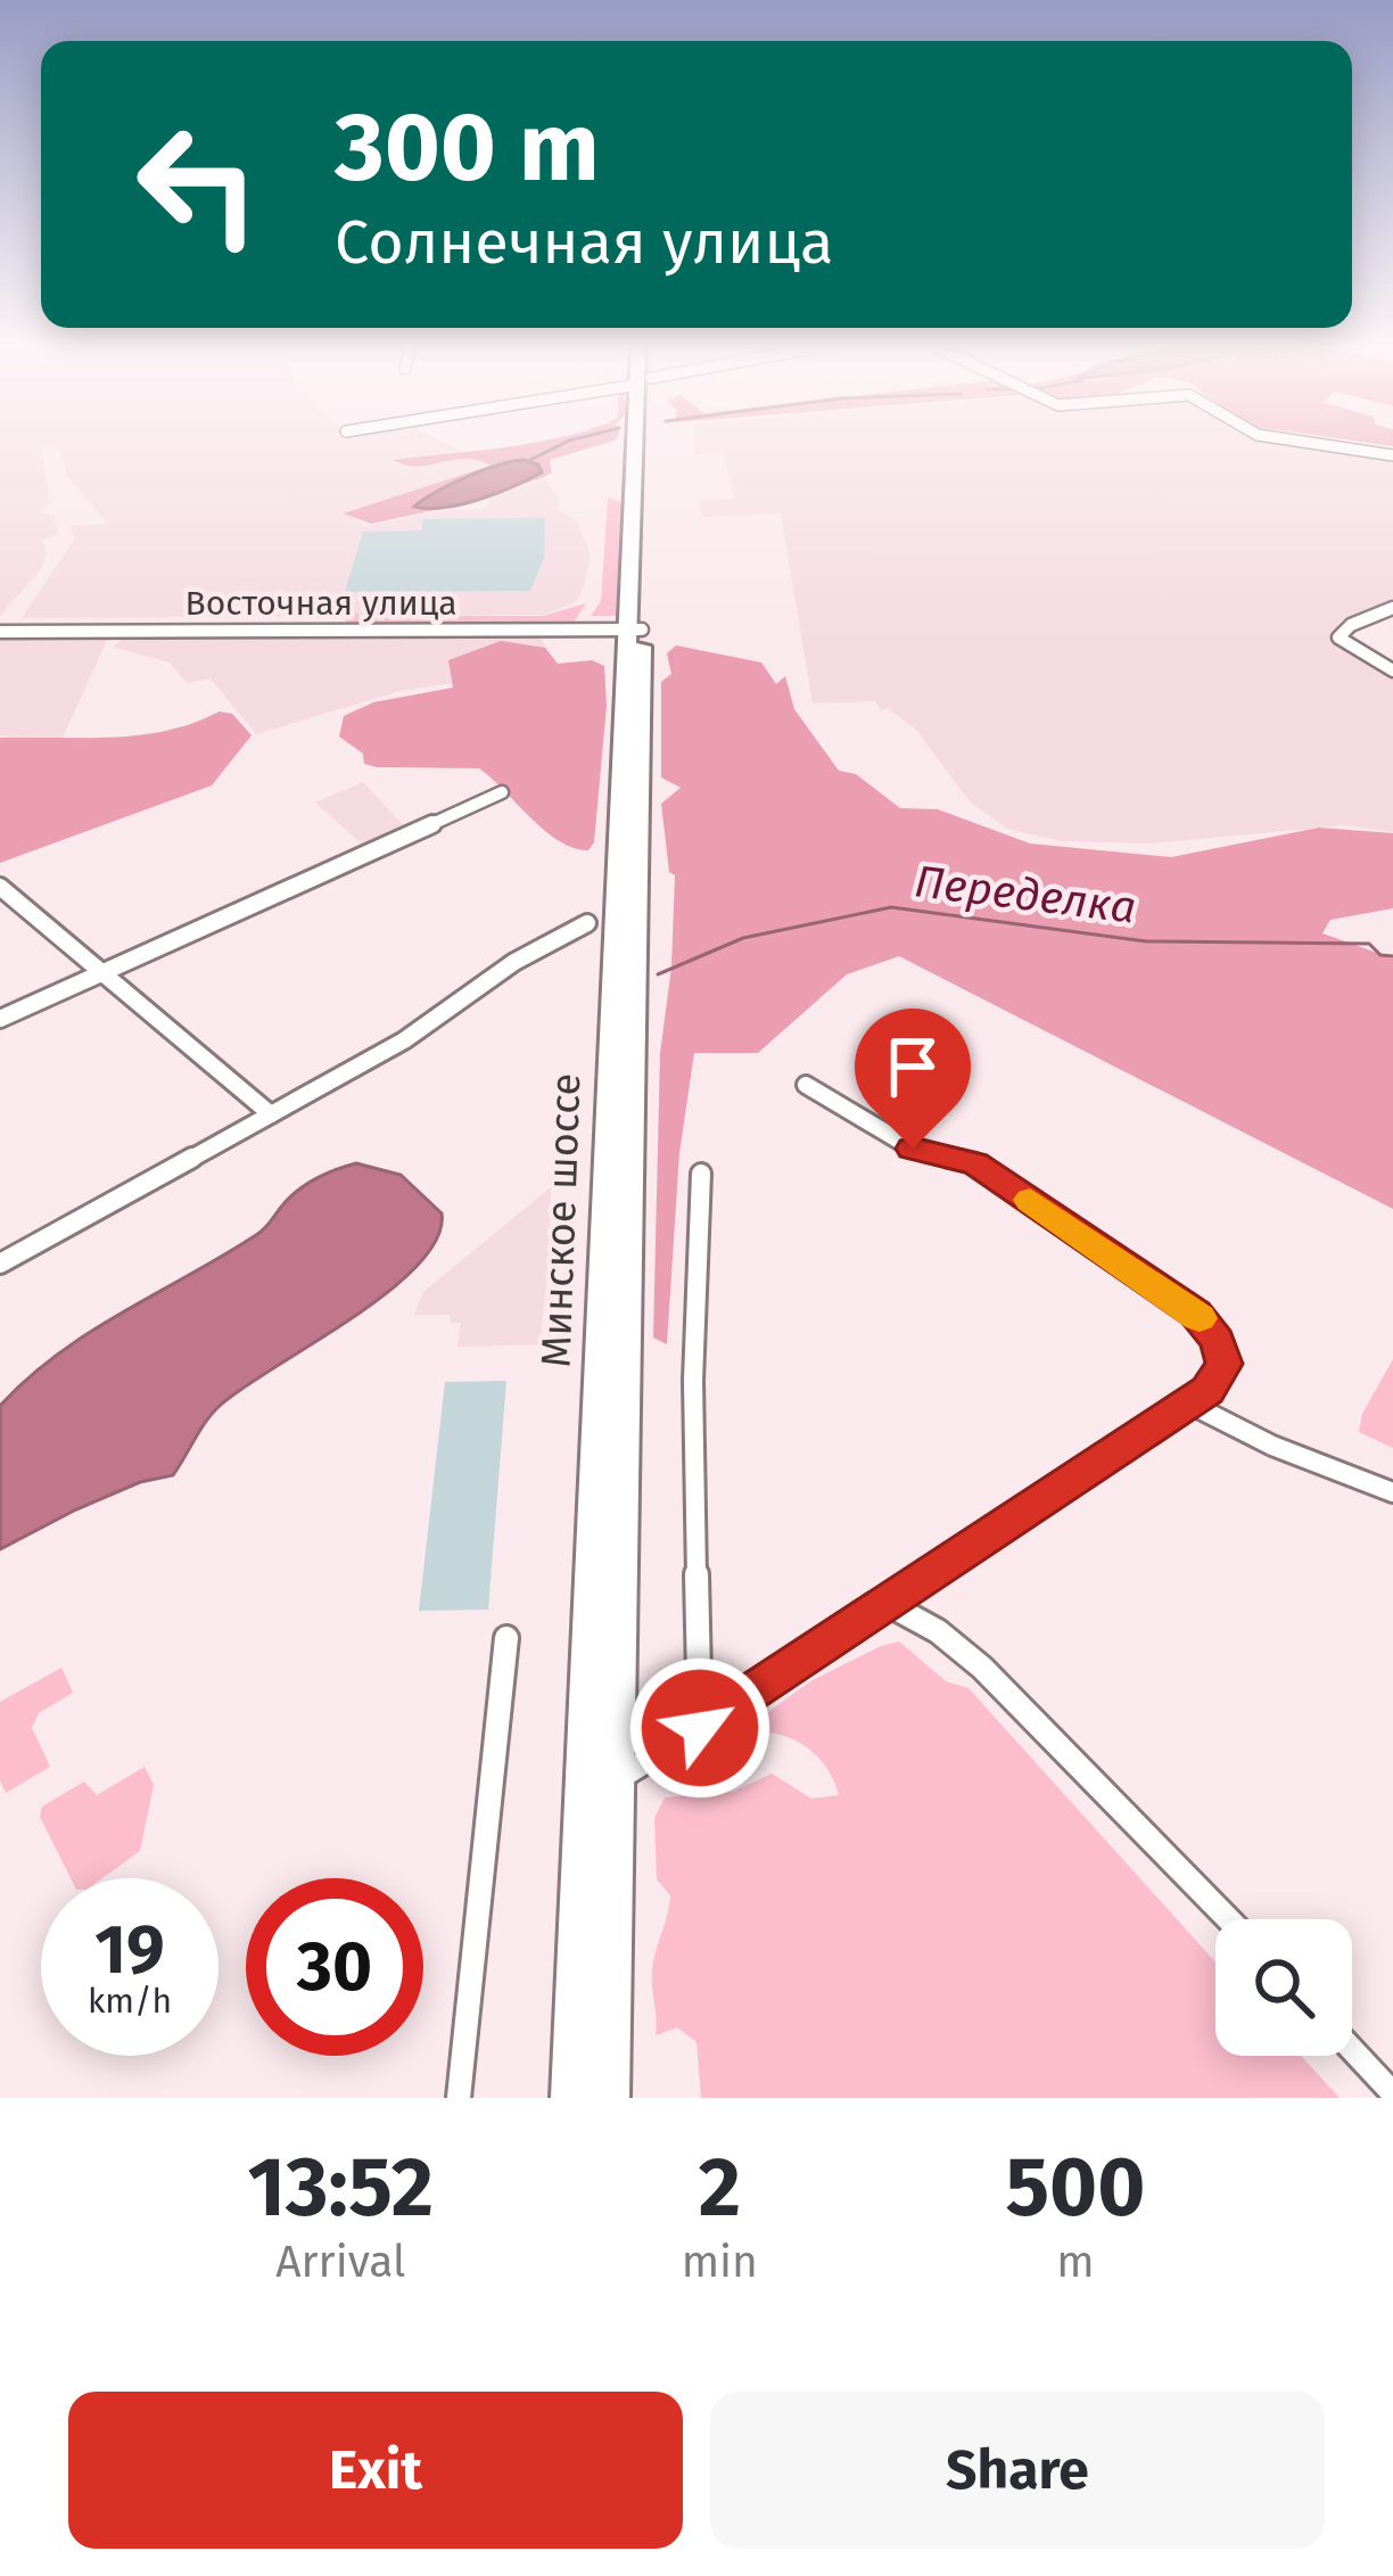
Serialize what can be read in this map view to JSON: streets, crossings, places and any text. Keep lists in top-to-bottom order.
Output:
{
  "streets": {
    "highway": ["Минское шоссе"],
    "street": ["Восточная улица"]
  },
  "crossings": [
    ["Восточная улица", "Минское шоссе"]
  ],
  "water": ["Переделка"],
  "page": {
    "turn": ["300 m", "Солнечная улица"],
    "speed": "19 km/h",
    "limit": "30",
    "eta": [
      "13:52",
      "Arrival",
      "2",
      "min",
      "500",
      "m"
    ],
    "buttons": ["Exit", "Share"]
  }
}
